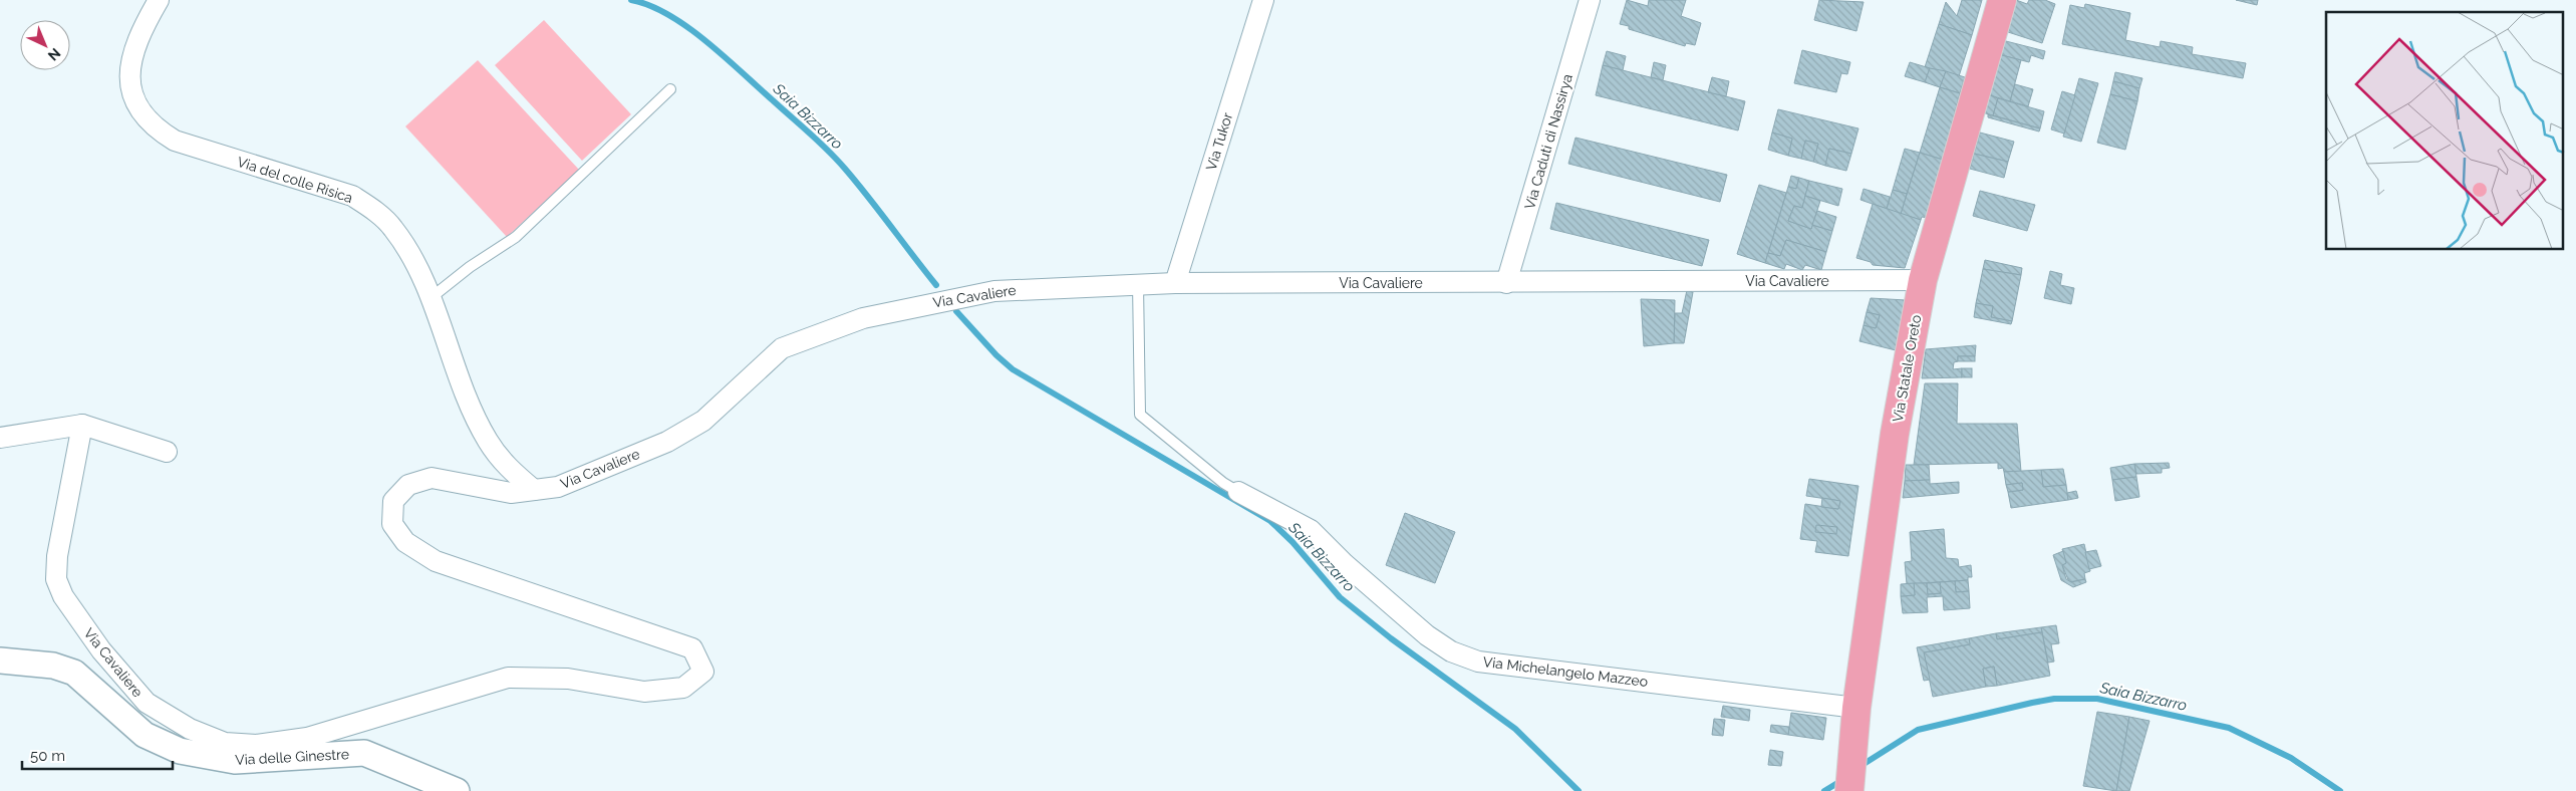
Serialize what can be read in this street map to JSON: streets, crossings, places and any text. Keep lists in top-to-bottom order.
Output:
{
  "streets": {
    "main road": ["Via Statale Oreto"],
    "street": [
      "Via Tukor",
      "Via Caduti di Nassirya",
      "Via del colle Risica",
      "Via Cavaliere",
      "Via Michelangelo Mazzeo",
      "Via delle Ginestre"
    ]
  },
  "crossings": [
    ["Via Tukor", "Via Cavaliere"],
    ["Via Caduti di Nassirya", "Via Cavaliere"],
    ["Via del colle Risica", "Via Cavaliere"],
    ["Via Cavaliere", "Via Statale Oreto"],
    ["Via Statale Oreto", "Via Michelangelo Mazzeo"]
  ],
  "water": ["Saia Bizzarro"],
  "scale_bar": "50 m",
  "north": "bottom right"
}
